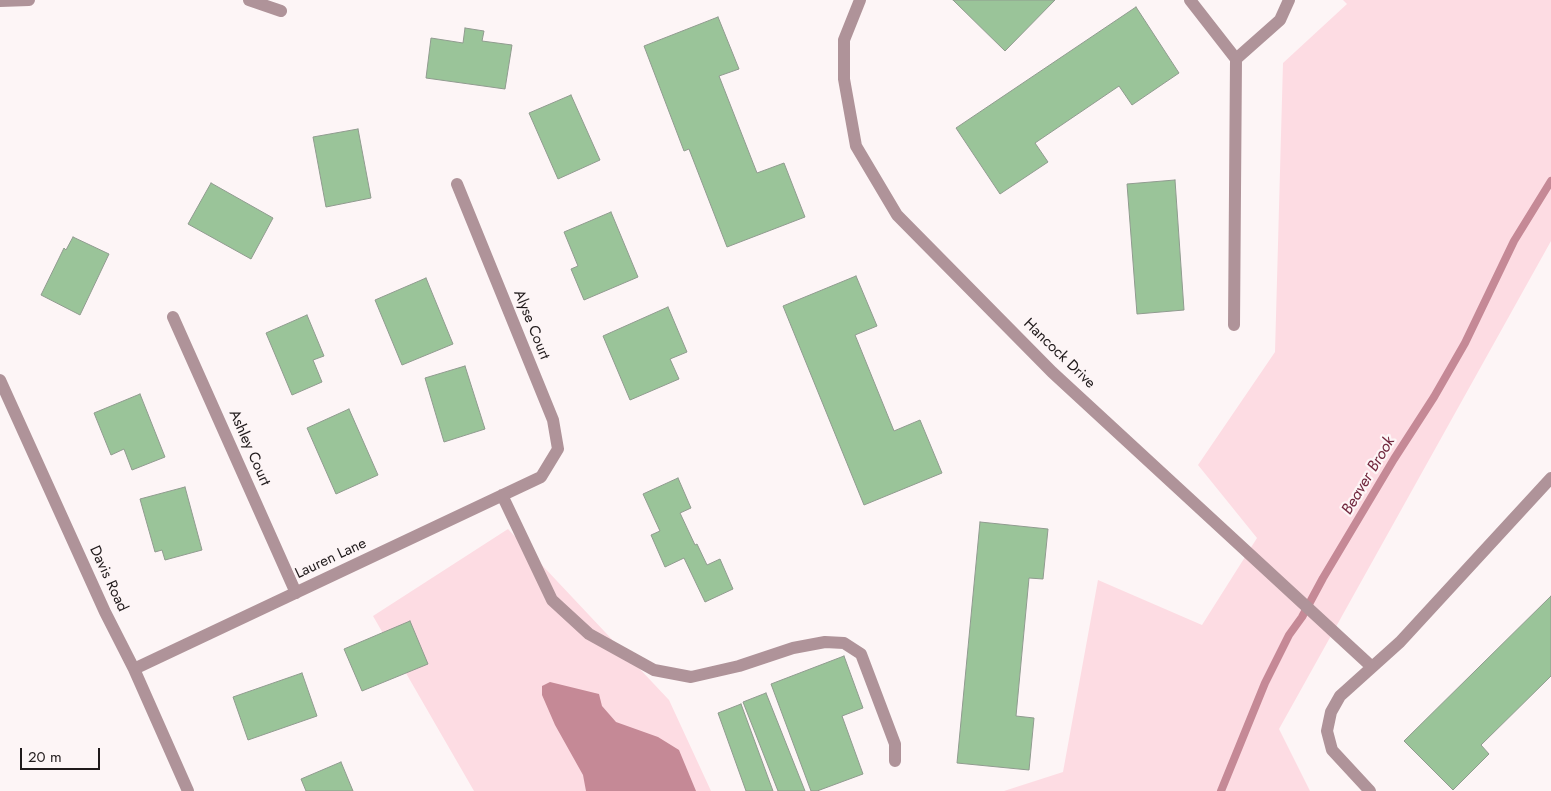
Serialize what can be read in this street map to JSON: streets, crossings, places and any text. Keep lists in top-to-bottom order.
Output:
{
  "streets": {
    "street": [
      "Alyse Court",
      "Hancock Drive",
      "Ashley Court",
      "Lauren Lane",
      "Davis Road"
    ]
  },
  "crossings": [
    ["Alyse Court", "Lauren Lane"],
    ["Ashley Court", "Lauren Lane"],
    ["Lauren Lane", "Davis Road"]
  ],
  "water": ["Beaver Brook"],
  "scale_bar": "20 m"
}
